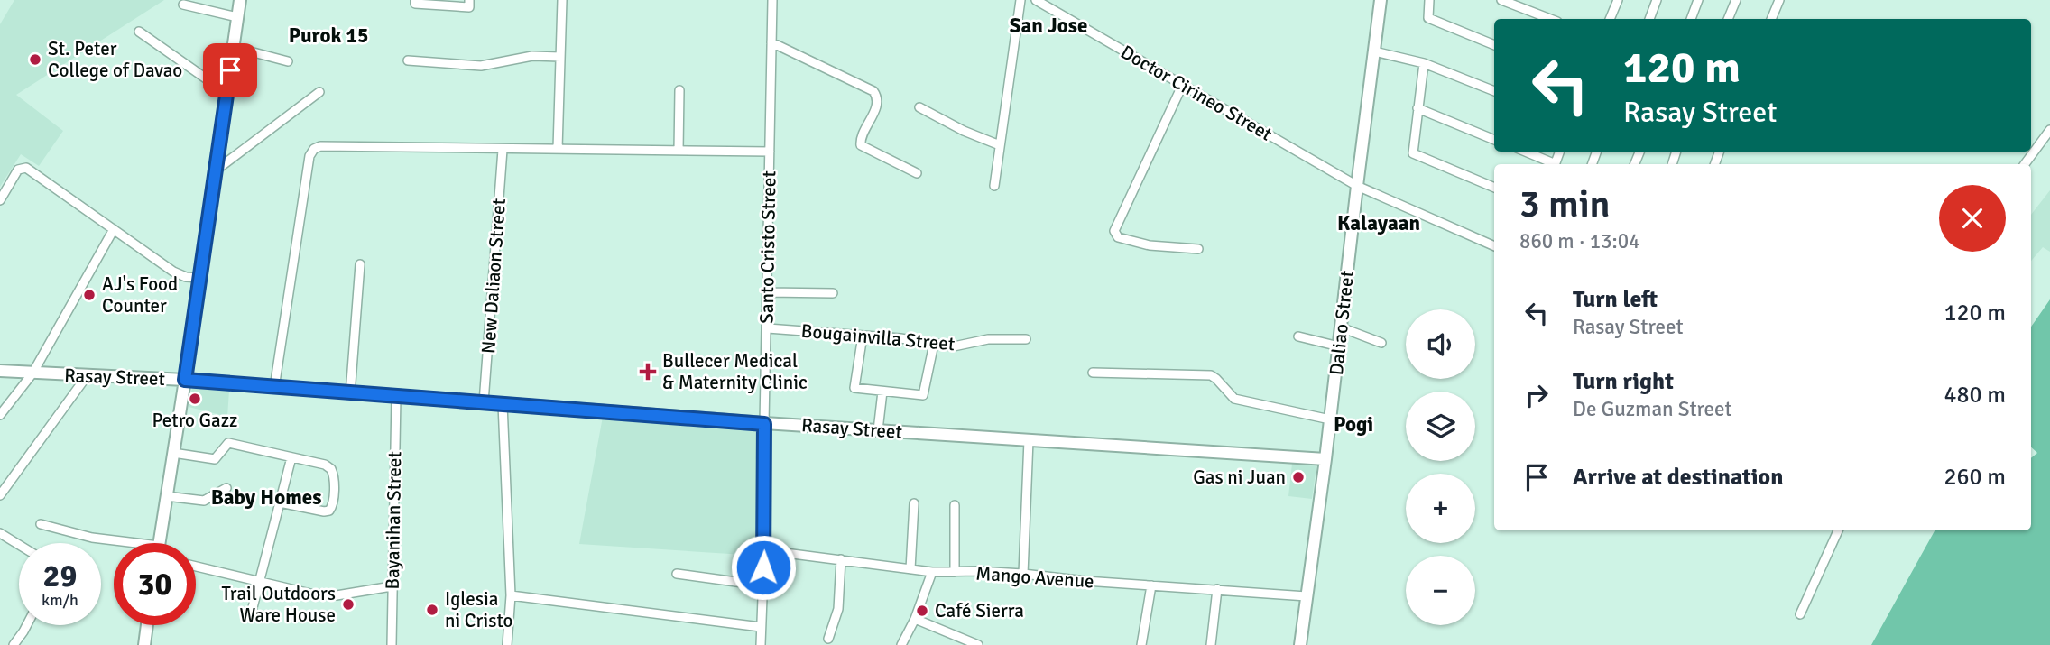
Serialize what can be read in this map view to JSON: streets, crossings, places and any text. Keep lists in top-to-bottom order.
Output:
{
  "streets": {
    "street": [
      "Doctor Cirineo Street",
      "Santo Cristo Street",
      "New Daliaon Street",
      "Daliao Street",
      "Bougainvilla Street",
      "Rasay Street",
      "Bayanihan Street",
      "Mango Avenue"
    ]
  },
  "crossings": [
    ["Doctor Cirineo Street", "Daliao Street"],
    ["Santo Cristo Street", "Bougainvilla Street"],
    ["Santo Cristo Street", "Rasay Street"],
    ["Santo Cristo Street", "Mango Avenue"],
    ["New Daliaon Street", "Rasay Street"],
    ["Daliao Street", "Rasay Street"],
    ["Daliao Street", "Mango Avenue"],
    ["Rasay Street", "Bayanihan Street"]
  ],
  "districts": [
    "San Jose",
    "Purok 15",
    "Kalayaan",
    "Pogi",
    "Baby Homes"
  ],
  "places": {
    "other": [
      "St. Peter College of Davao",
      "AJ's Food Counter",
      "Petro Gazz",
      "Gas ni Juan",
      "Trail Outdoors Ware House",
      "Iglesia ni Cristo",
      "Café Sierra"
    ],
    "health": ["Bullecer Medical & Maternity Clinic"]
  },
  "page": {
    "turn": ["120 m", "Rasay Street"],
    "heading": ["3 min", "860 m · 13:04"],
    "list": [
      {
        "name": "Turn left",
        "note": "Rasay Street",
        "value": "120 m"
      },
      {
        "name": "Turn right",
        "note": "De Guzman Street",
        "value": "480 m"
      },
      {
        "name": "Arrive at destination",
        "value": "260 m"
      }
    ],
    "map_buttons": ["+", "−"],
    "speed": "29 km/h",
    "limit": "30"
  }
}
